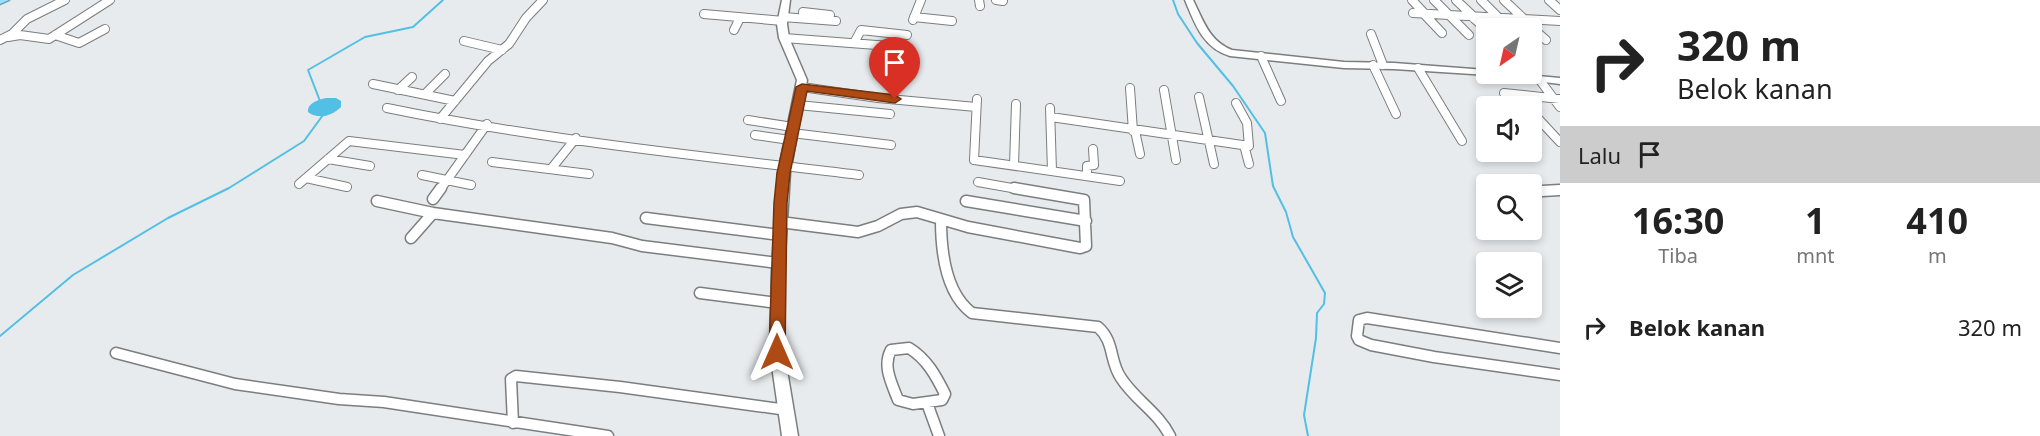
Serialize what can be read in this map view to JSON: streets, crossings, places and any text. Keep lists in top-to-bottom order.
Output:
{
  "north": "bottom left",
  "page": {
    "turn": ["320 m", "Belok kanan"],
    "then": "Lalu",
    "eta": [
      "16:30",
      "Tiba",
      "1",
      "mnt",
      "410",
      "m"
    ],
    "list": [
      {
        "name": "Belok kanan",
        "value": "320 m"
      }
    ]
  }
}
